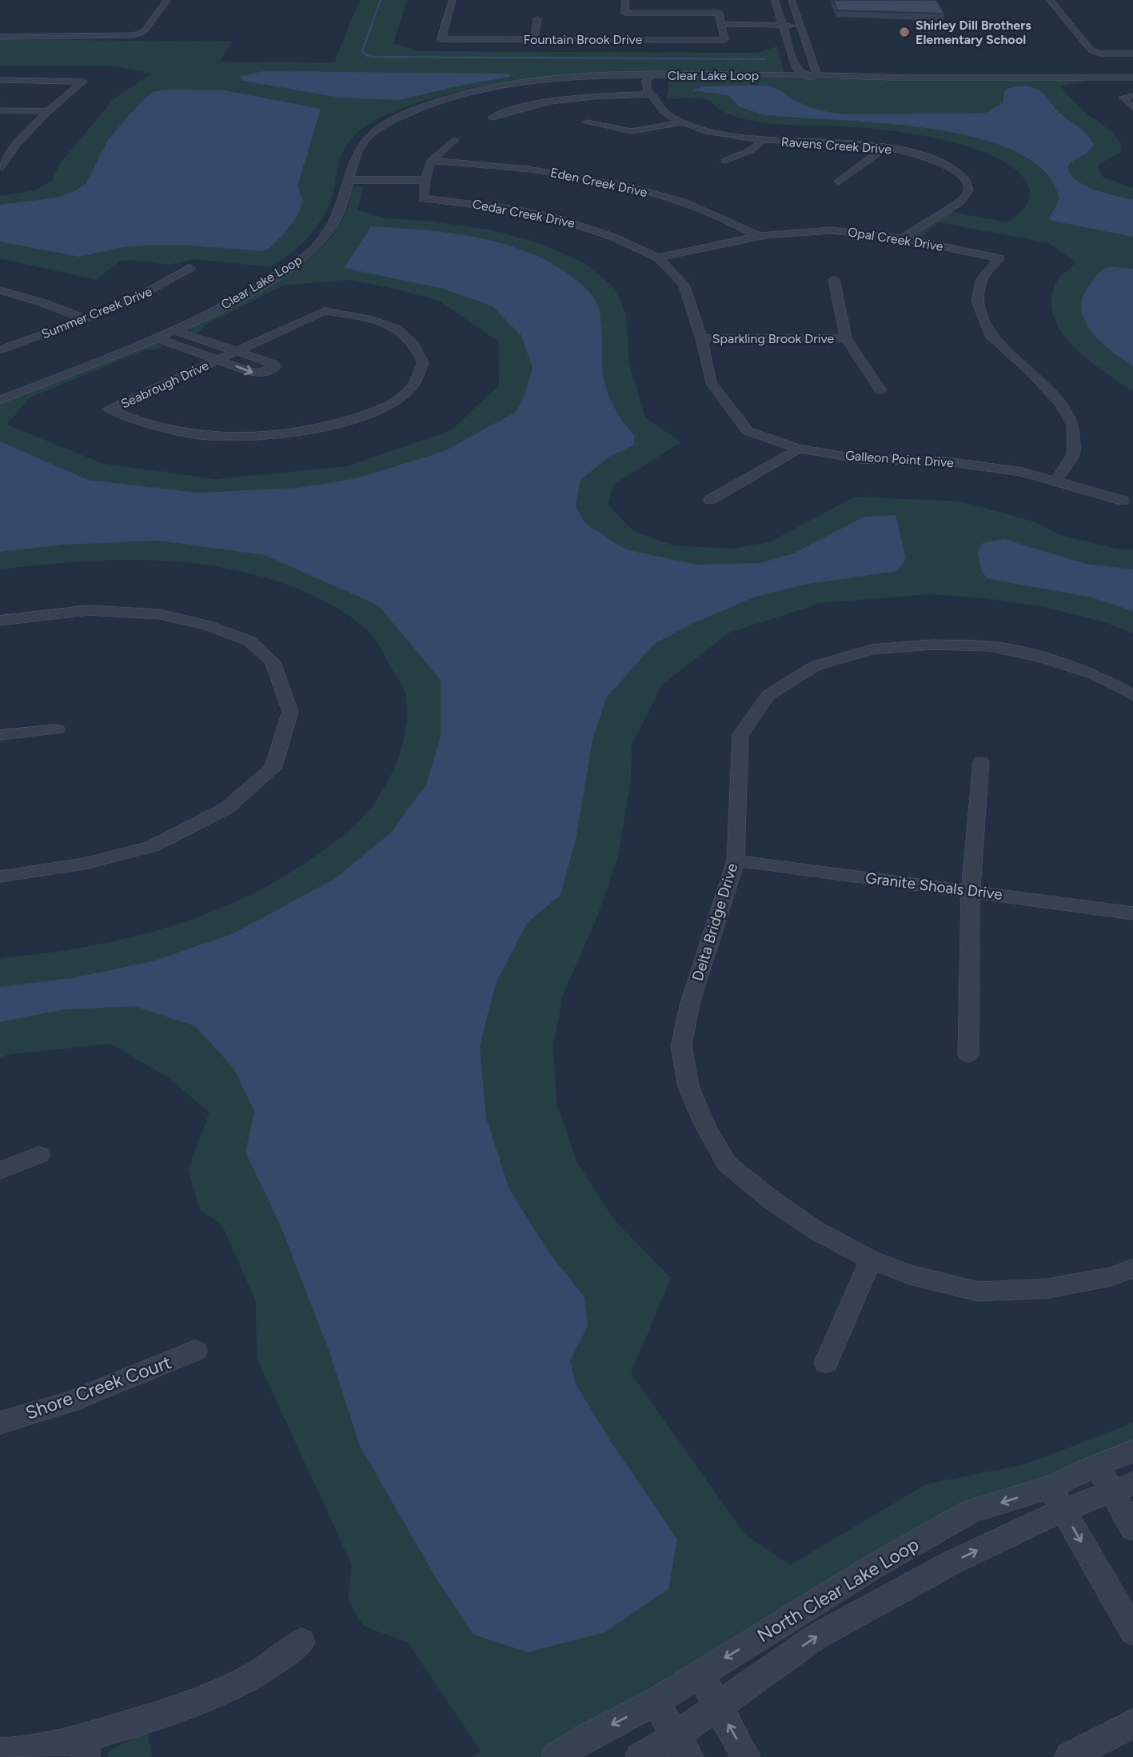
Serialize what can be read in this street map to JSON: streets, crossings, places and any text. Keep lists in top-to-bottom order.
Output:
{
  "streets": {
    "street": [
      "Fountain Brook Drive",
      "Clear Lake Loop",
      "Ravens Creek Drive",
      "Eden Creek Drive",
      "Cedar Creek Drive",
      "Opal Creek Drive",
      "Summer Creek Drive",
      "Sparkling Brook Drive",
      "Seabrough Drive",
      "Galleon Point Drive",
      "Granite Shoals Drive",
      "Delta Bridge Drive",
      "Shore Creek Court",
      "North Clear Lake Loop"
    ]
  },
  "crossings": [
    ["Clear Lake Loop", "Seabrough Drive"],
    ["Ravens Creek Drive", "Opal Creek Drive"],
    ["Eden Creek Drive", "Opal Creek Drive"],
    ["Cedar Creek Drive", "Opal Creek Drive"],
    ["Cedar Creek Drive", "Sparkling Brook Drive"],
    ["Cedar Creek Drive", "Galleon Point Drive"],
    ["Opal Creek Drive", "Galleon Point Drive"],
    ["Sparkling Brook Drive", "Galleon Point Drive"],
    ["Granite Shoals Drive", "Delta Bridge Drive"]
  ],
  "places": ["Shirley Dill Brothers Elementary School"]
}
